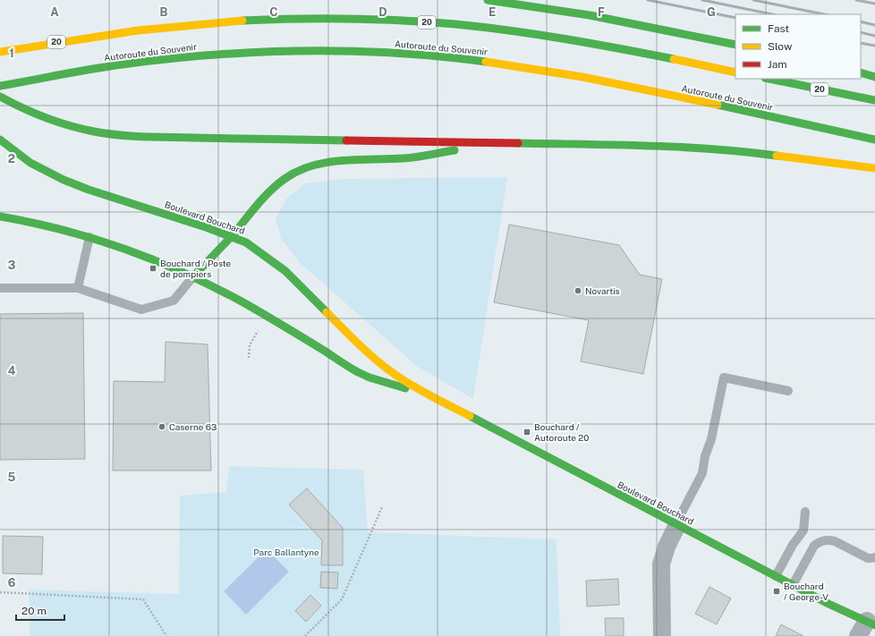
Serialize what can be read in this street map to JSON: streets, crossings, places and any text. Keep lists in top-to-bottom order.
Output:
{
  "streets": {
    "main road": ["20", "Autoroute du Souvenir", "Boulevard Bouchard"]
  },
  "parks": ["Parc Ballantyne"],
  "places": {
    "transit": ["Bouchard / Poste de pompiers", "Bouchard / Autoroute 20", "Bouchard / George-V"],
    "other": ["Novartis", "Caserne 63"]
  },
  "legend": ["Fast", "Slow", "Jam"],
  "scale_bar": "20 m",
  "grid": {
    "columns": [
      "A",
      "B",
      "C",
      "D",
      "E",
      "F",
      "G"
    ],
    "rows": [
      "1",
      "2",
      "3",
      "4",
      "5",
      "6"
    ]
  }
}
